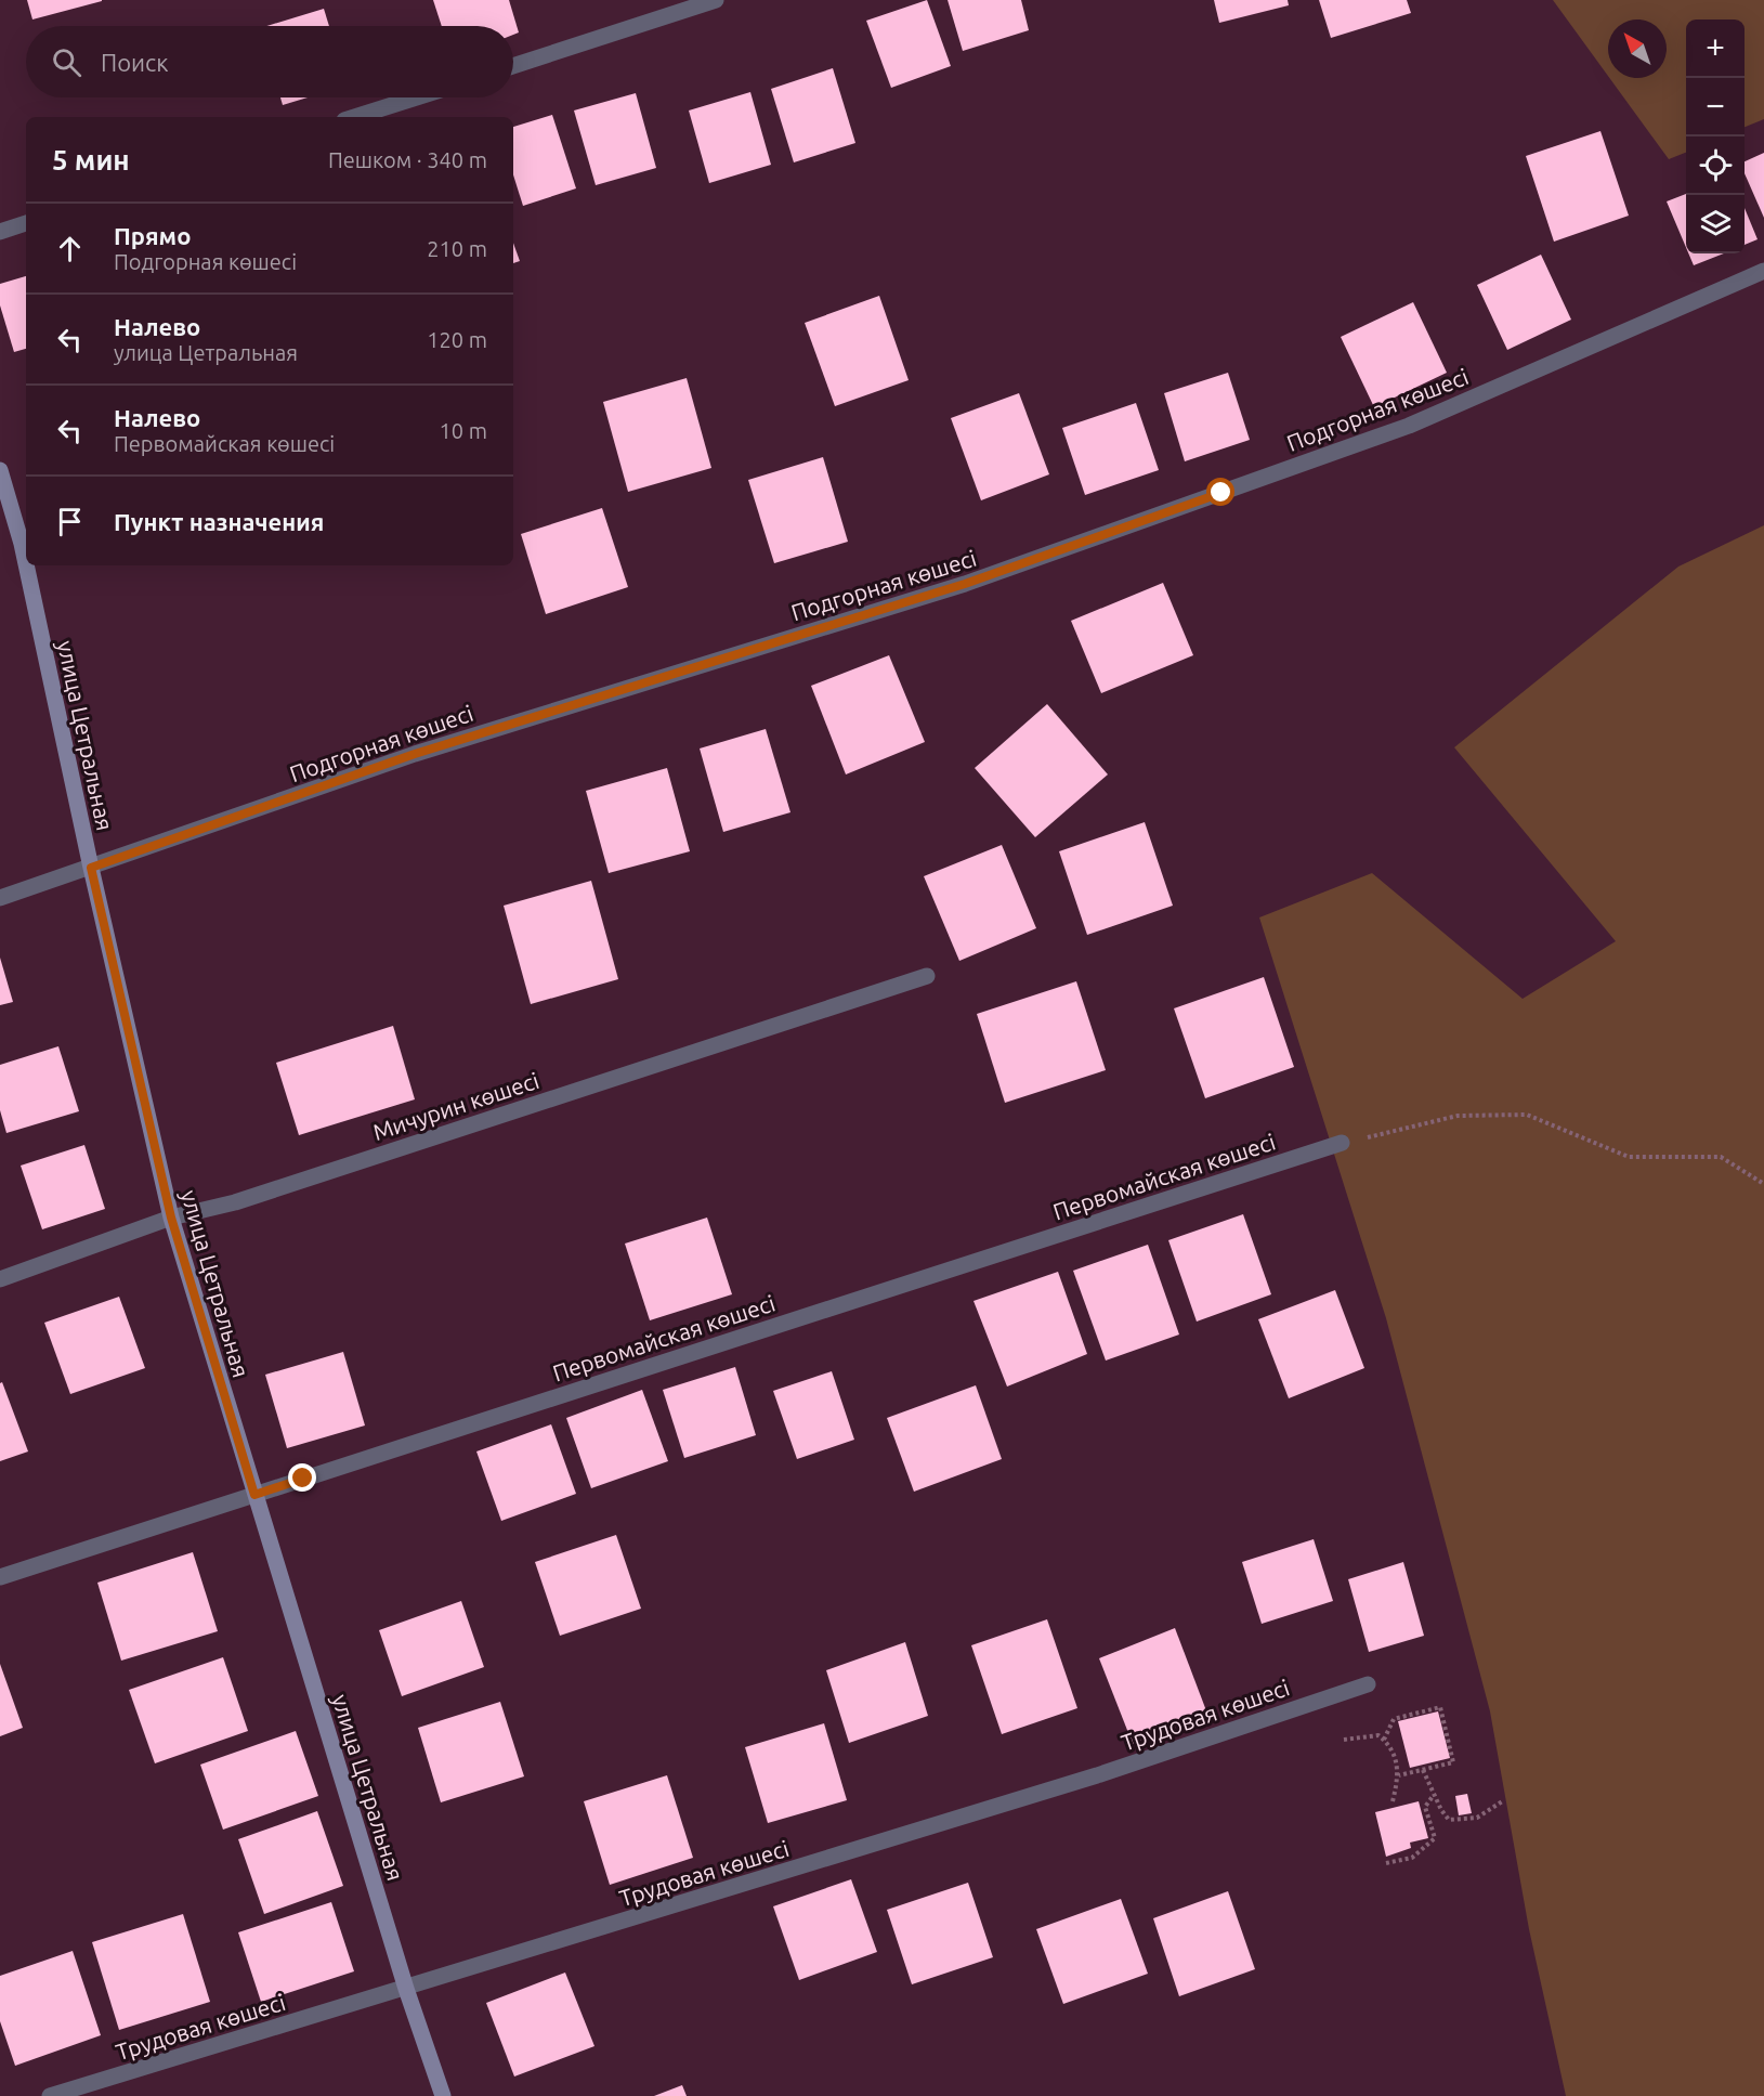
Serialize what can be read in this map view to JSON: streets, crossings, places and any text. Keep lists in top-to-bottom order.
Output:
{
  "streets": {
    "street": [
      "Подгорная көшесі",
      "улица Цетральная",
      "Мичурин көшесі",
      "Первомайская көшесі",
      "Трудовая көшесі"
    ]
  },
  "crossings": [
    ["Подгорная көшесі", "улица Цетральная"],
    ["улица Цетральная", "Мичурин көшесі"],
    ["улица Цетральная", "Первомайская көшесі"],
    ["улица Цетральная", "Трудовая көшесі"]
  ],
  "north": "top left",
  "page": {
    "map_buttons": ["+", "−"],
    "search": "Поиск",
    "heading": ["5 мин", "Пешком · 340 m"],
    "list": [
      ["Прямо", "Подгорная көшесі", "210 m"],
      ["Налево", "улица Цетральная", "120 m"],
      ["Налево", "Первомайская көшесі", "10 m"],
      "Пункт назначения"
    ]
  }
}
